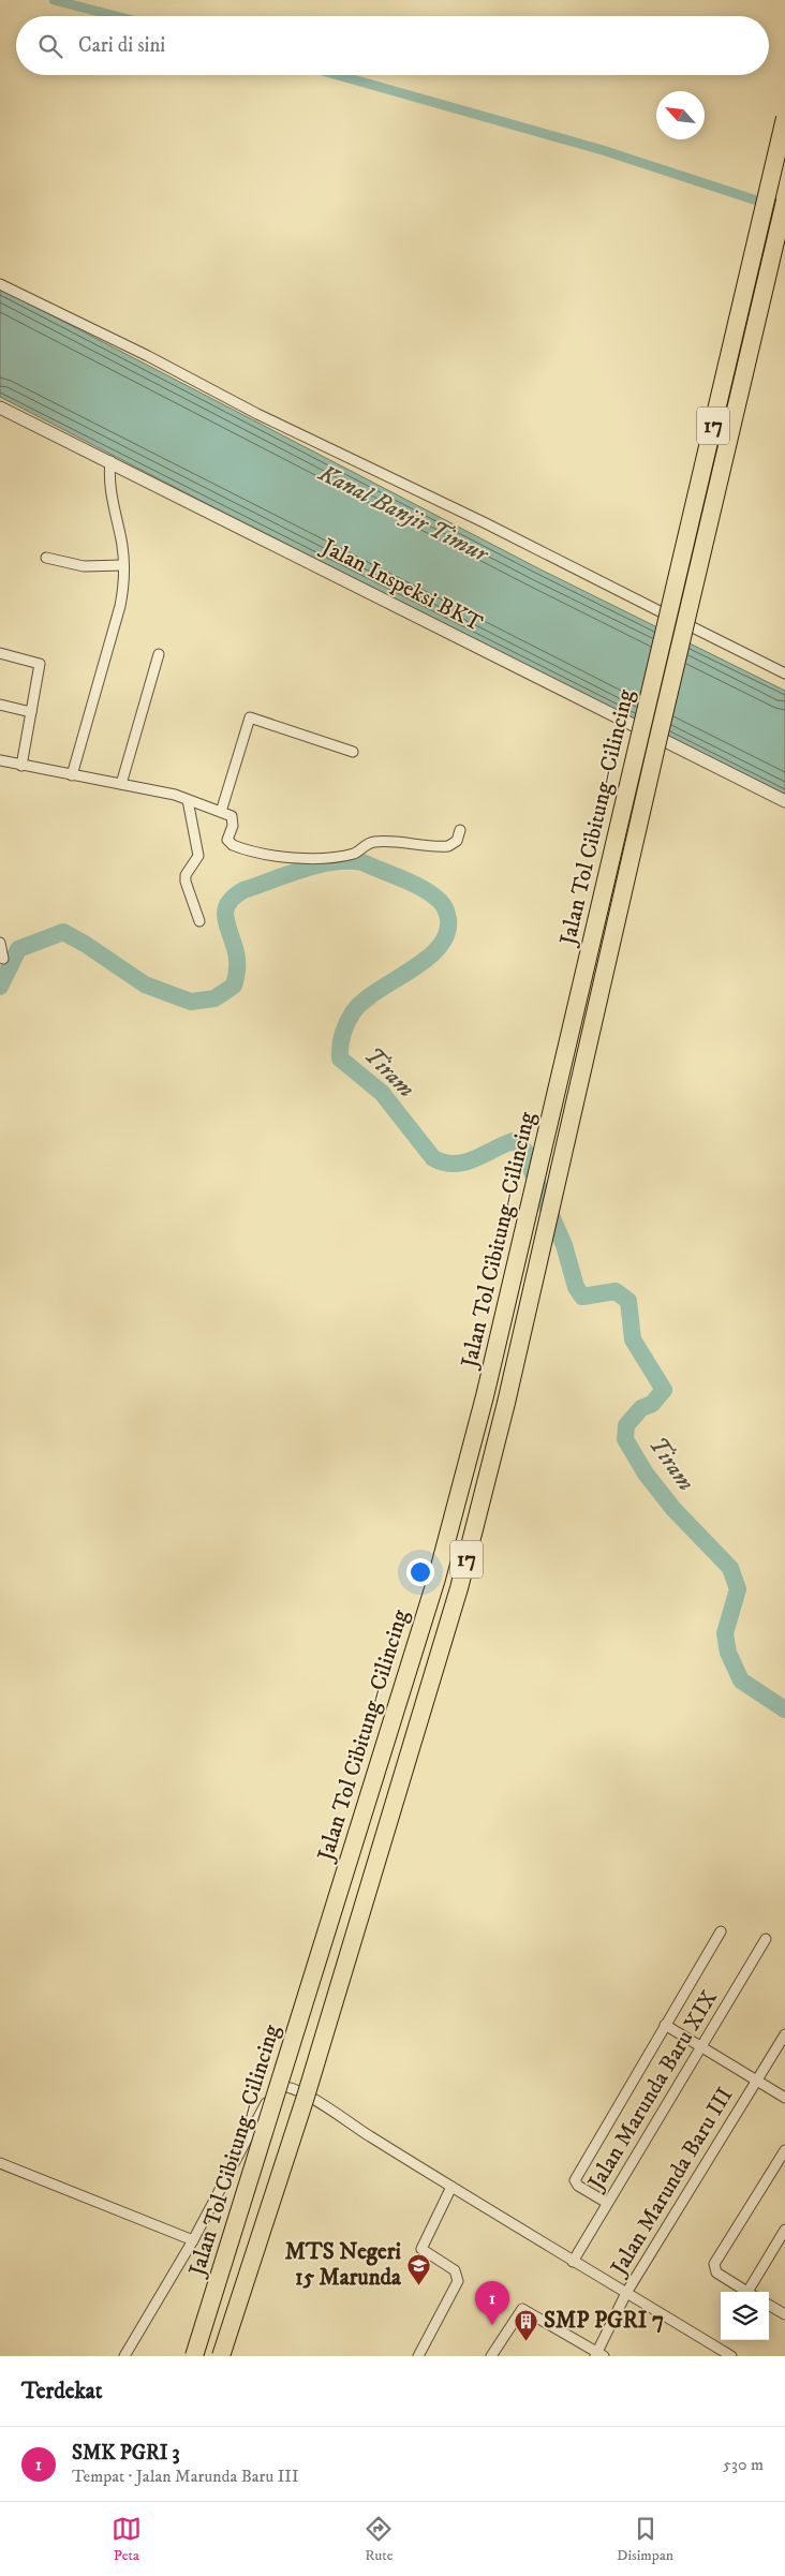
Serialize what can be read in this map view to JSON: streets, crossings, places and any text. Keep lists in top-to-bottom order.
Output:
{
  "streets": {
    "highway": ["17", "Jalan Tol Cibitung–Cilincing"],
    "street": ["Jalan Inspeksi BKT", "Jalan Marunda Baru XIX", "Jalan Marunda Baru III"]
  },
  "water": ["Kanal Banjir Timur", "Tiram"],
  "places": {
    "school or university": ["MTS Negeri 15 Marunda"],
    "building": ["SMP PGRI 7"]
  },
  "north": "top left",
  "page": {
    "search": "Cari di sini",
    "pins": "1",
    "heading": "Terdekat",
    "list": [
      {
        "mark": "1",
        "name": "SMK PGRI 3",
        "note": "Tempat · Jalan Marunda Baru III",
        "value": "530 m"
      }
    ],
    "nav": ["Peta", "Rute", "Disimpan"]
  }
}
